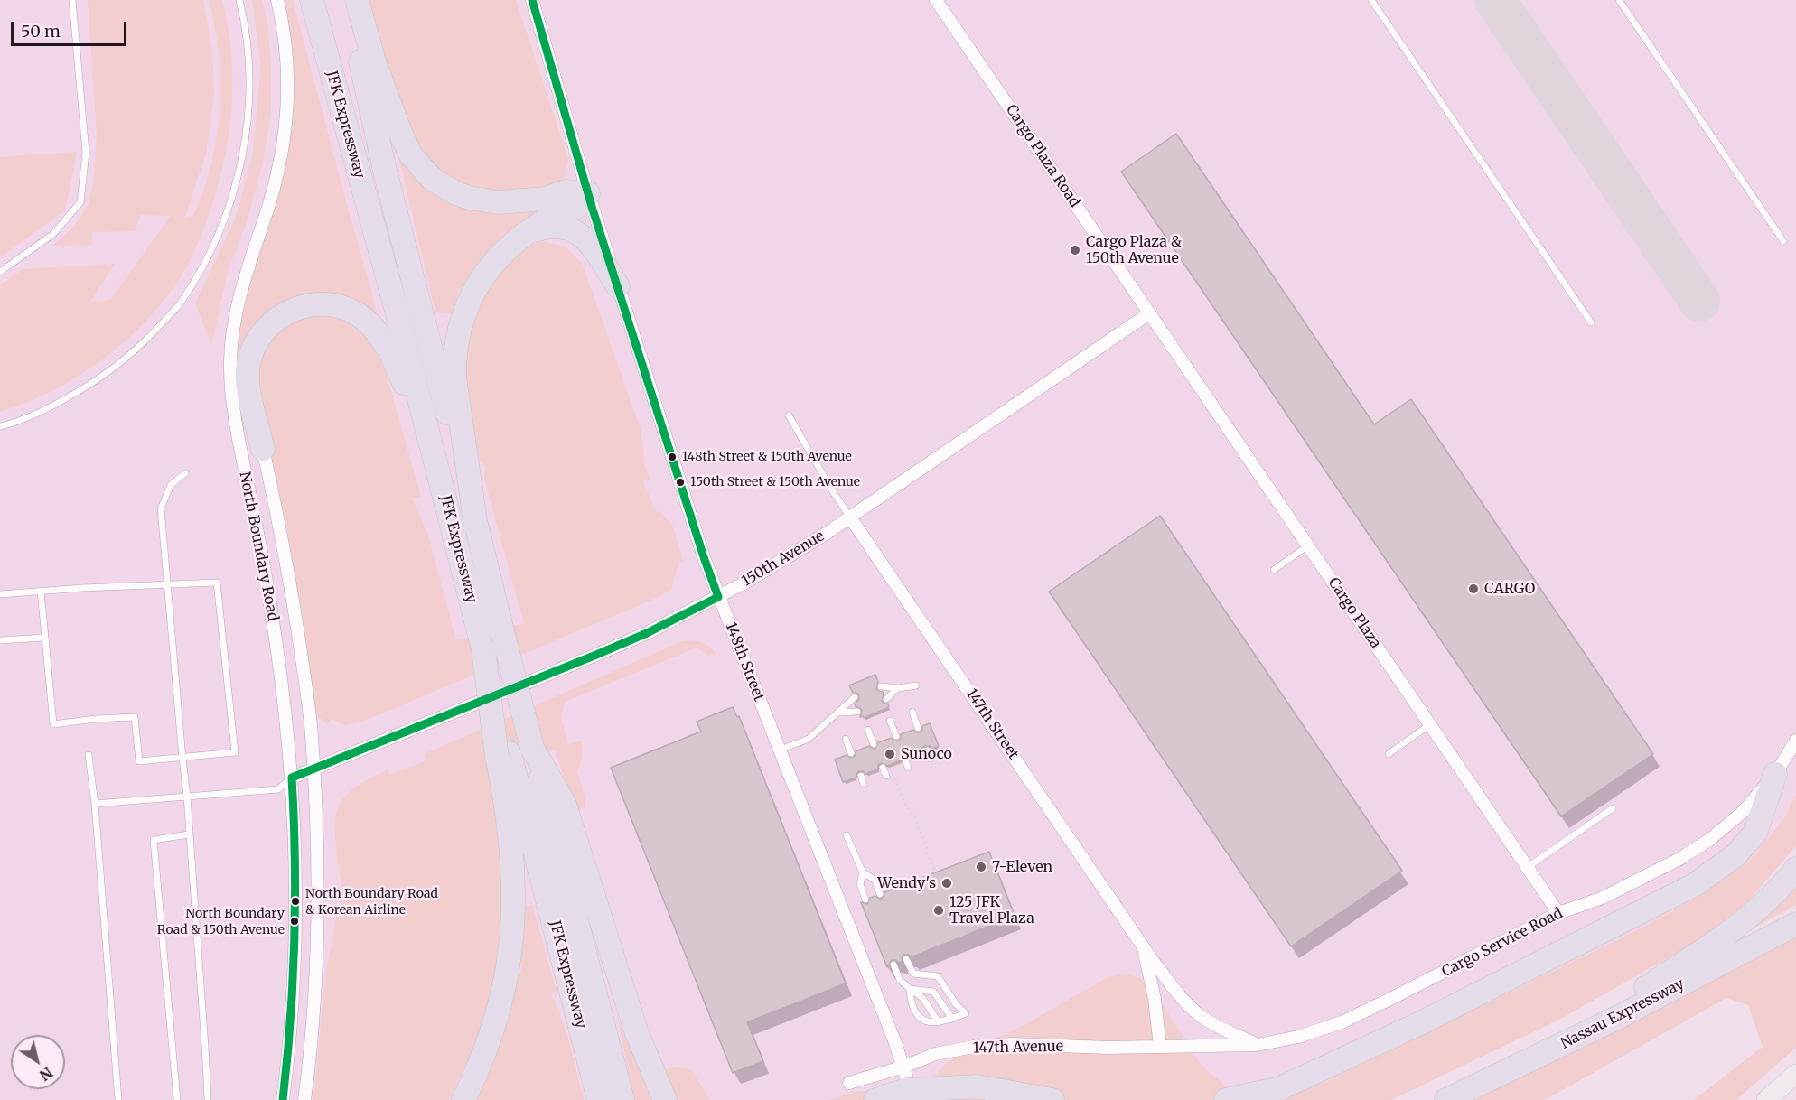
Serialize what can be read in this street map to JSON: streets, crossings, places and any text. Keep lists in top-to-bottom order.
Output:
{
  "streets": {
    "highway": ["JFK Expressway", "Nassau Expressway"],
    "street": [
      "Cargo Plaza Road",
      "North Boundary Road",
      "150th Avenue",
      "Cargo Plaza",
      "148th Street",
      "147th Street",
      "Cargo Service Road",
      "147th Avenue"
    ]
  },
  "crossings": [
    ["Cargo Plaza Road", "150th Avenue"],
    ["Cargo Plaza Road", "Cargo Plaza"],
    ["North Boundary Road", "150th Avenue"],
    ["150th Avenue", "Cargo Plaza"],
    ["150th Avenue", "148th Street"],
    ["150th Avenue", "147th Street"],
    ["Cargo Plaza", "Cargo Service Road"],
    ["148th Street", "147th Avenue"],
    ["147th Street", "Cargo Service Road"],
    ["147th Street", "147th Avenue"],
    ["Cargo Service Road", "147th Avenue"]
  ],
  "places": [
    "Cargo Plaza & 150th Avenue",
    "148th Street & 150th Avenue",
    "150th Street & 150th Avenue",
    "CARGO",
    "Sunoco",
    "7-Eleven",
    "Wendy's",
    "North Boundary Road & Korean Airline",
    "125 JFK Travel Plaza",
    "North Boundary Road & 150th Avenue"
  ],
  "scale_bar": "50 m",
  "north": "bottom right"
}
